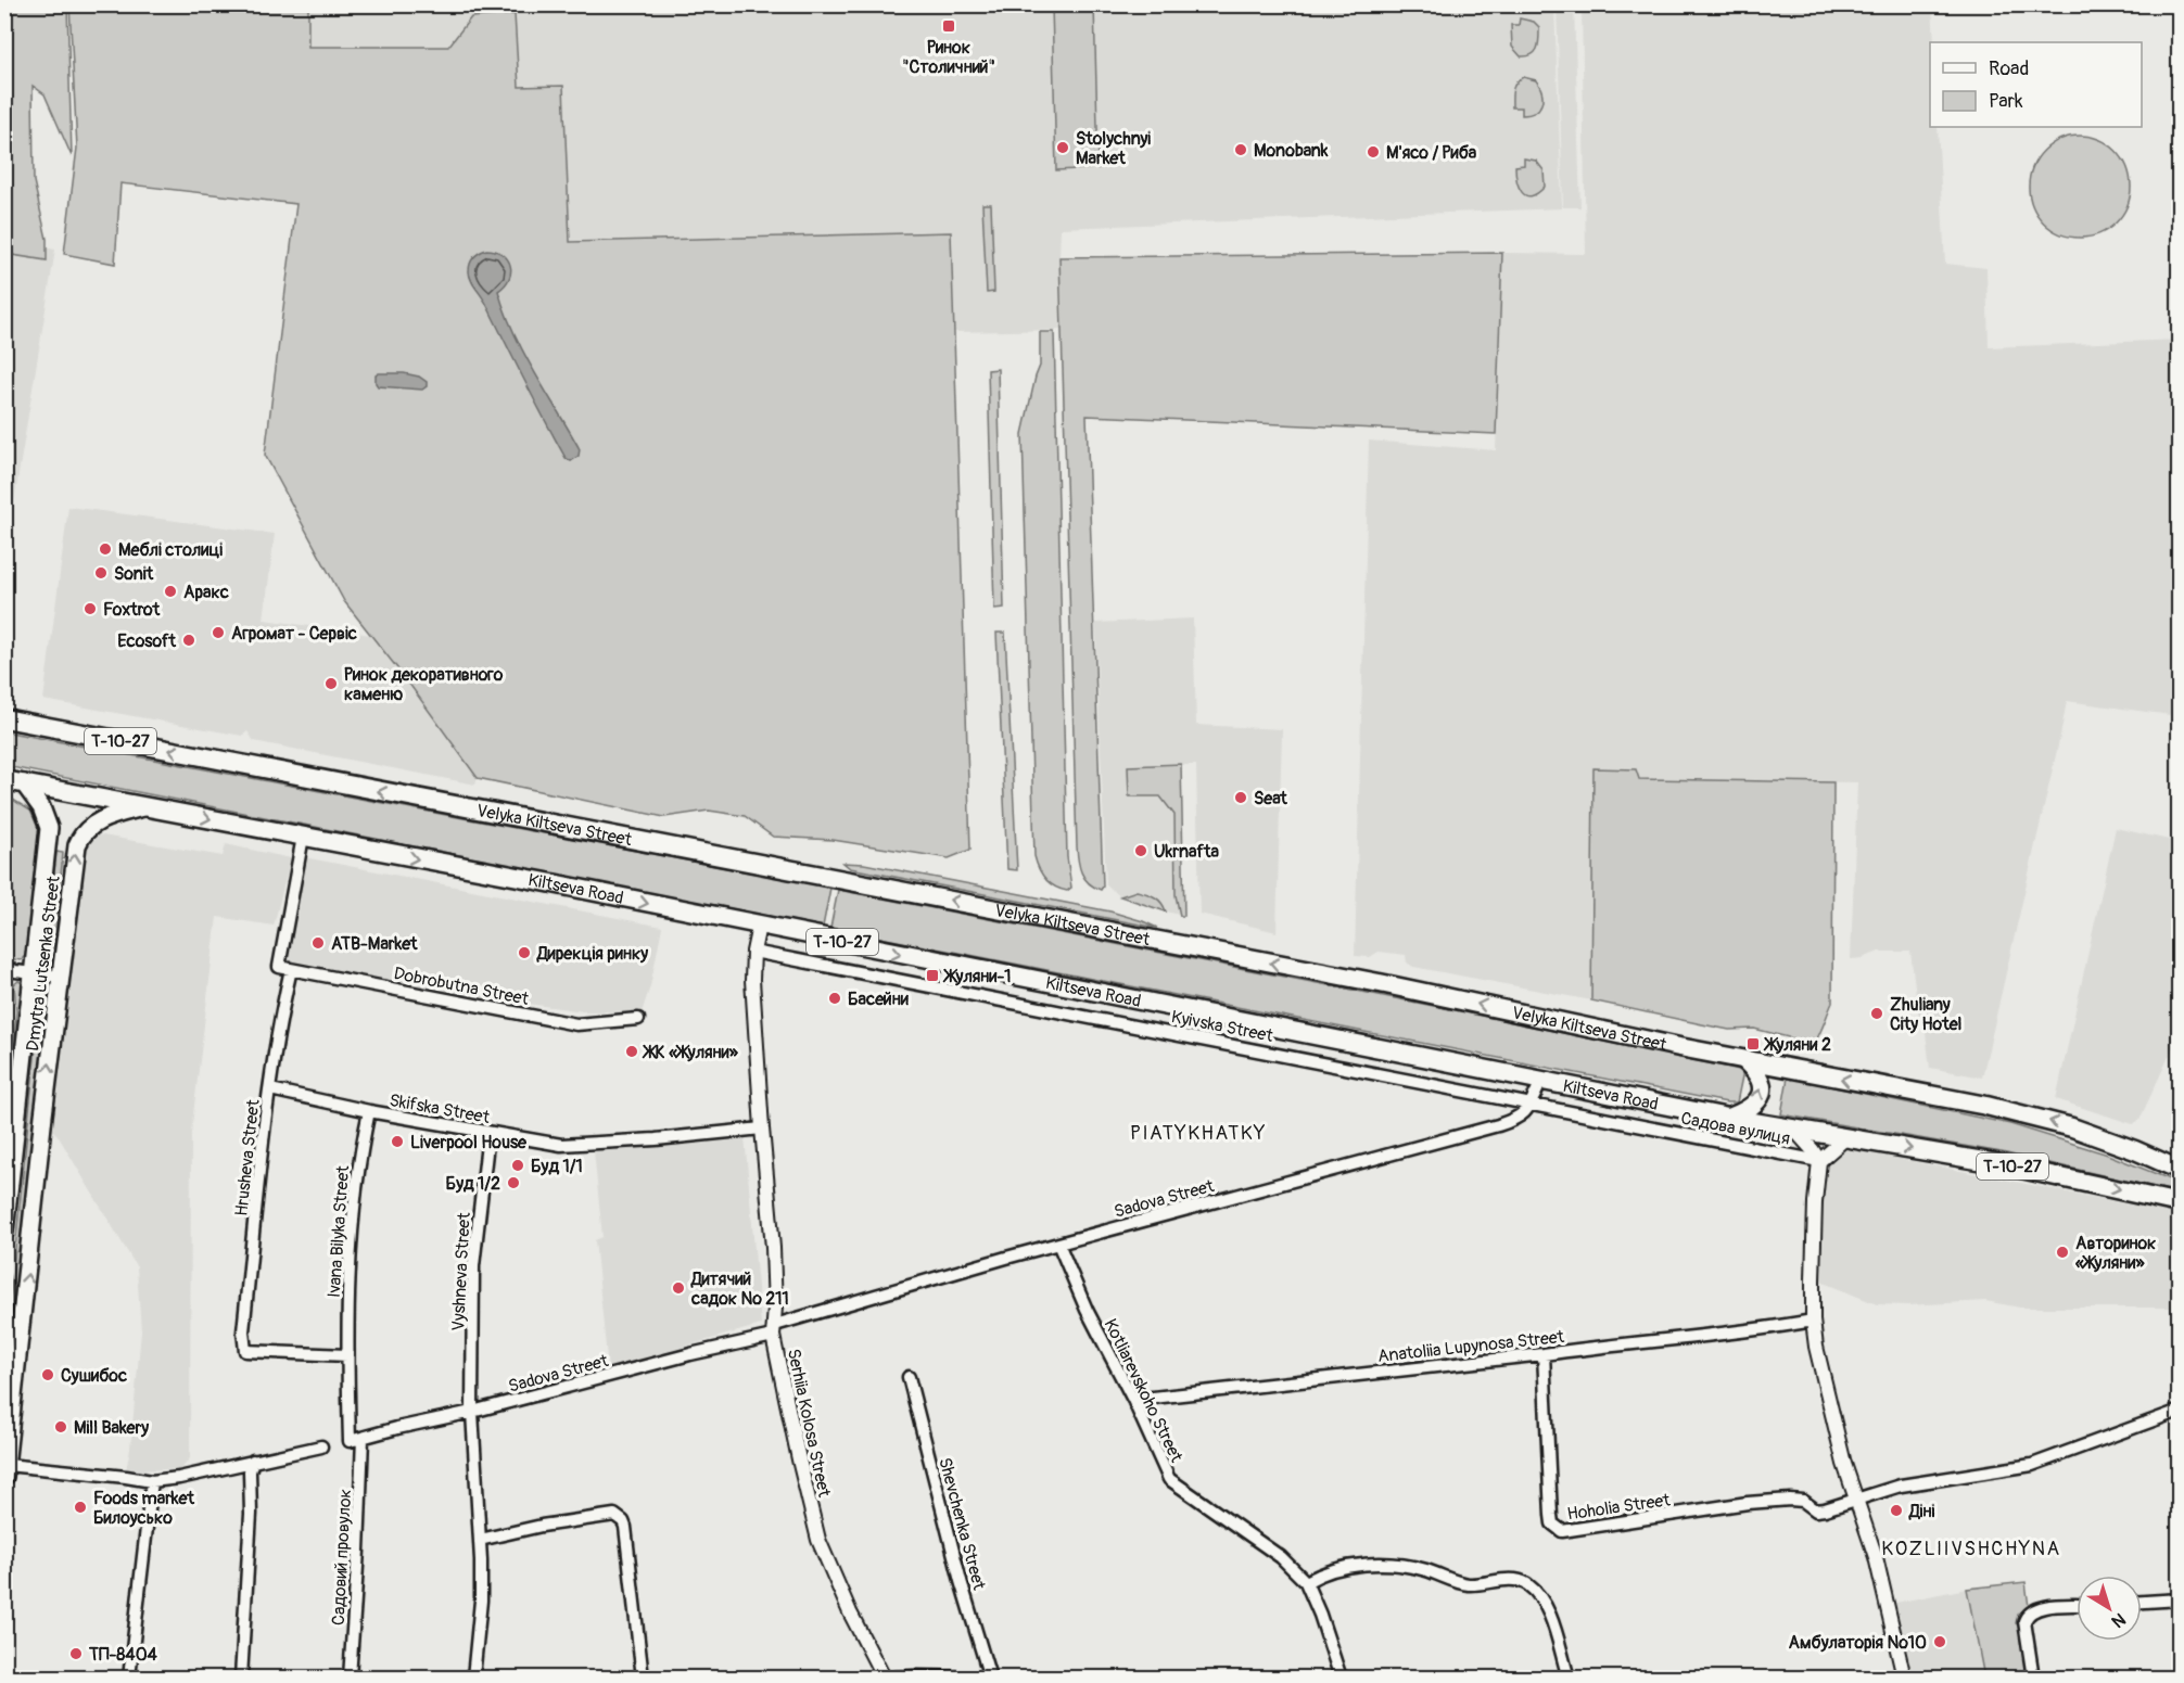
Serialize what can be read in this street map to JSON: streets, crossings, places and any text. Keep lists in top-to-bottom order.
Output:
{
  "streets": {
    "highway": ["Т-10-27", "Velyka Kiltseva Street", "Kiltseva Road"],
    "main road": ["Dmytra Lutsenka Street"],
    "street": [
      "Dobrobutna Street",
      "Kyivska Street",
      "Skifska Street",
      "Садова вулиця",
      "Hrusheva Street",
      "Sadova Street",
      "Ivana Bilyka Street",
      "Vyshneva Street",
      "Anatoliia Lupynosa Street",
      "Kotliarevskoho Street",
      "Serhiia Kolosa Street",
      "Hoholia Street",
      "Shevchenka Street",
      "Садовий провулок"
    ]
  },
  "crossings": [
    ["Kiltseva Road", "Dmytra Lutsenka Street"],
    ["Kiltseva Road", "Hrusheva Street"],
    ["Kiltseva Road", "Serhiia Kolosa Street"],
    ["Dobrobutna Street", "Hrusheva Street"],
    ["Kyivska Street", "Садова вулиця"],
    ["Kyivska Street", "Sadova Street"],
    ["Kyivska Street", "Serhiia Kolosa Street"],
    ["Skifska Street", "Hrusheva Street"],
    ["Skifska Street", "Ivana Bilyka Street"],
    ["Skifska Street", "Vyshneva Street"],
    ["Skifska Street", "Serhiia Kolosa Street"],
    ["Садова вулиця", "Sadova Street"],
    ["Hrusheva Street", "Ivana Bilyka Street"],
    ["Sadova Street", "Ivana Bilyka Street"],
    ["Sadova Street", "Vyshneva Street"],
    ["Sadova Street", "Kotliarevskoho Street"],
    ["Sadova Street", "Serhiia Kolosa Street"],
    ["Sadova Street", "Садовий провулок"],
    ["Anatoliia Lupynosa Street", "Kotliarevskoho Street"],
    ["Anatoliia Lupynosa Street", "Hoholia Street"]
  ],
  "one_way": ["Velyka Kiltseva Street", "Kiltseva Road"],
  "districts": ["PIATYKHATKY", "KOZLIIVSHCHYNA"],
  "places": {
    "transit": ["Ринок \"Столичний\"", "Жуляни-1", "Жуляни 2"],
    "other": [
      "Stolychnyi Market",
      "Monobank",
      "М'ясо / Риба",
      "Меблі столиці",
      "Sonit",
      "Аракс",
      "Foxtrot",
      "Агромат - Сервіс",
      "Ecosoft",
      "Ринок декоративного каменю",
      "Seat",
      "Ukrnafta",
      "ATB-Market",
      "Дирекція ринку",
      "Басейни",
      "Zhuliany City Hotel",
      "ЖК «Жуляни»",
      "Liverpool House",
      "Буд 1/1",
      "Буд 1/2",
      "Авторинок «Жуляни»",
      "Дитячий садок № 211",
      "Сушибос",
      "Mill Bakery",
      "Foods market Билоусько",
      "Діні",
      "Амбулаторія №10",
      "ТП-8404"
    ]
  },
  "legend": ["Road", "Park"],
  "north": "bottom right"
}
